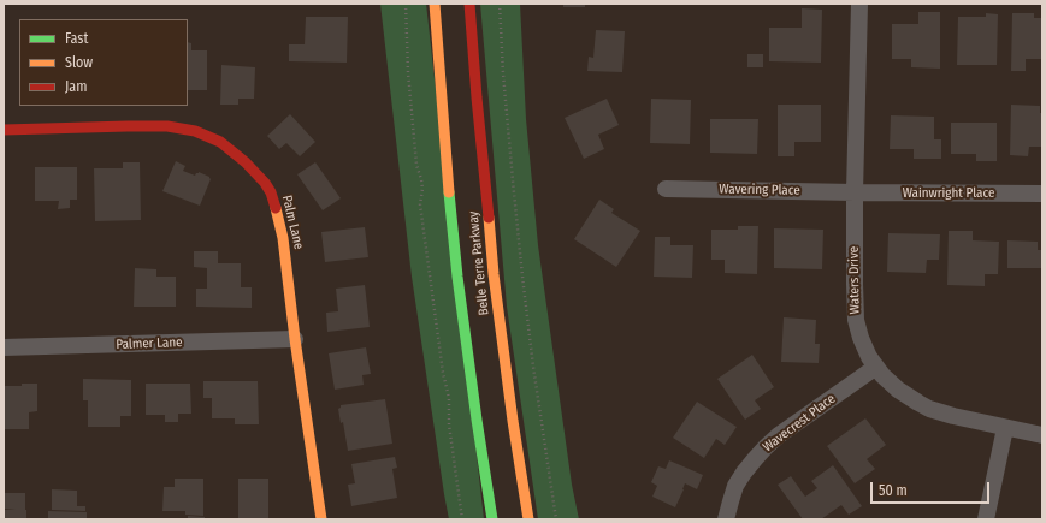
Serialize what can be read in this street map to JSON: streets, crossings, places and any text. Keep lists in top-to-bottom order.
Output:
{
  "streets": {
    "main road": ["Palm Lane", "Belle Terre Parkway"],
    "street": [
      "Wavering Place",
      "Wainwright Place",
      "Waters Drive",
      "Palmer Lane",
      "Wavecrest Place"
    ]
  },
  "crossings": [
    ["Wavering Place", "Wainwright Place"],
    ["Wavering Place", "Waters Drive"],
    ["Wainwright Place", "Waters Drive"],
    ["Palm Lane", "Palmer Lane"],
    ["Waters Drive", "Wavecrest Place"]
  ],
  "legend": ["Fast", "Slow", "Jam"],
  "scale_bar": "50 m"
}
